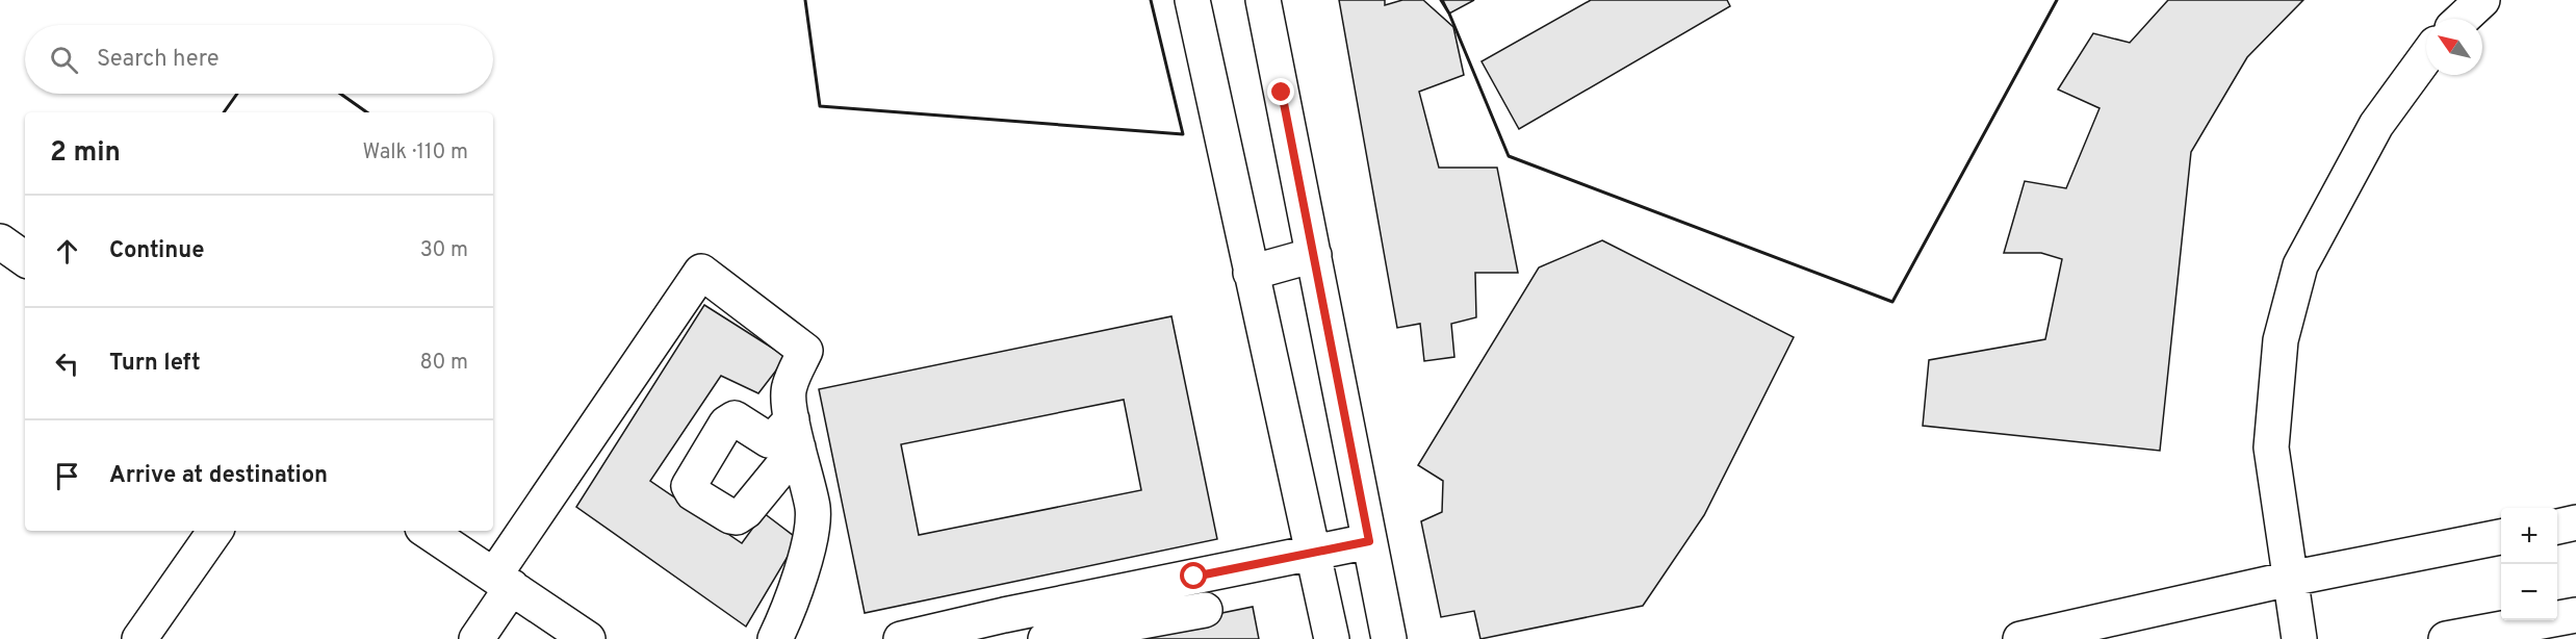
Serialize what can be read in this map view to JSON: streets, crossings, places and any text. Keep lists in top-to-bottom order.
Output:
{
  "north": "top left",
  "page": {
    "search": "Search here",
    "heading": ["2 min", "Walk · 110 m"],
    "list": [
      ["Continue", "30 m"],
      ["Turn left", "80 m"],
      "Arrive at destination"
    ],
    "map_buttons": ["+", "−"]
  }
}
